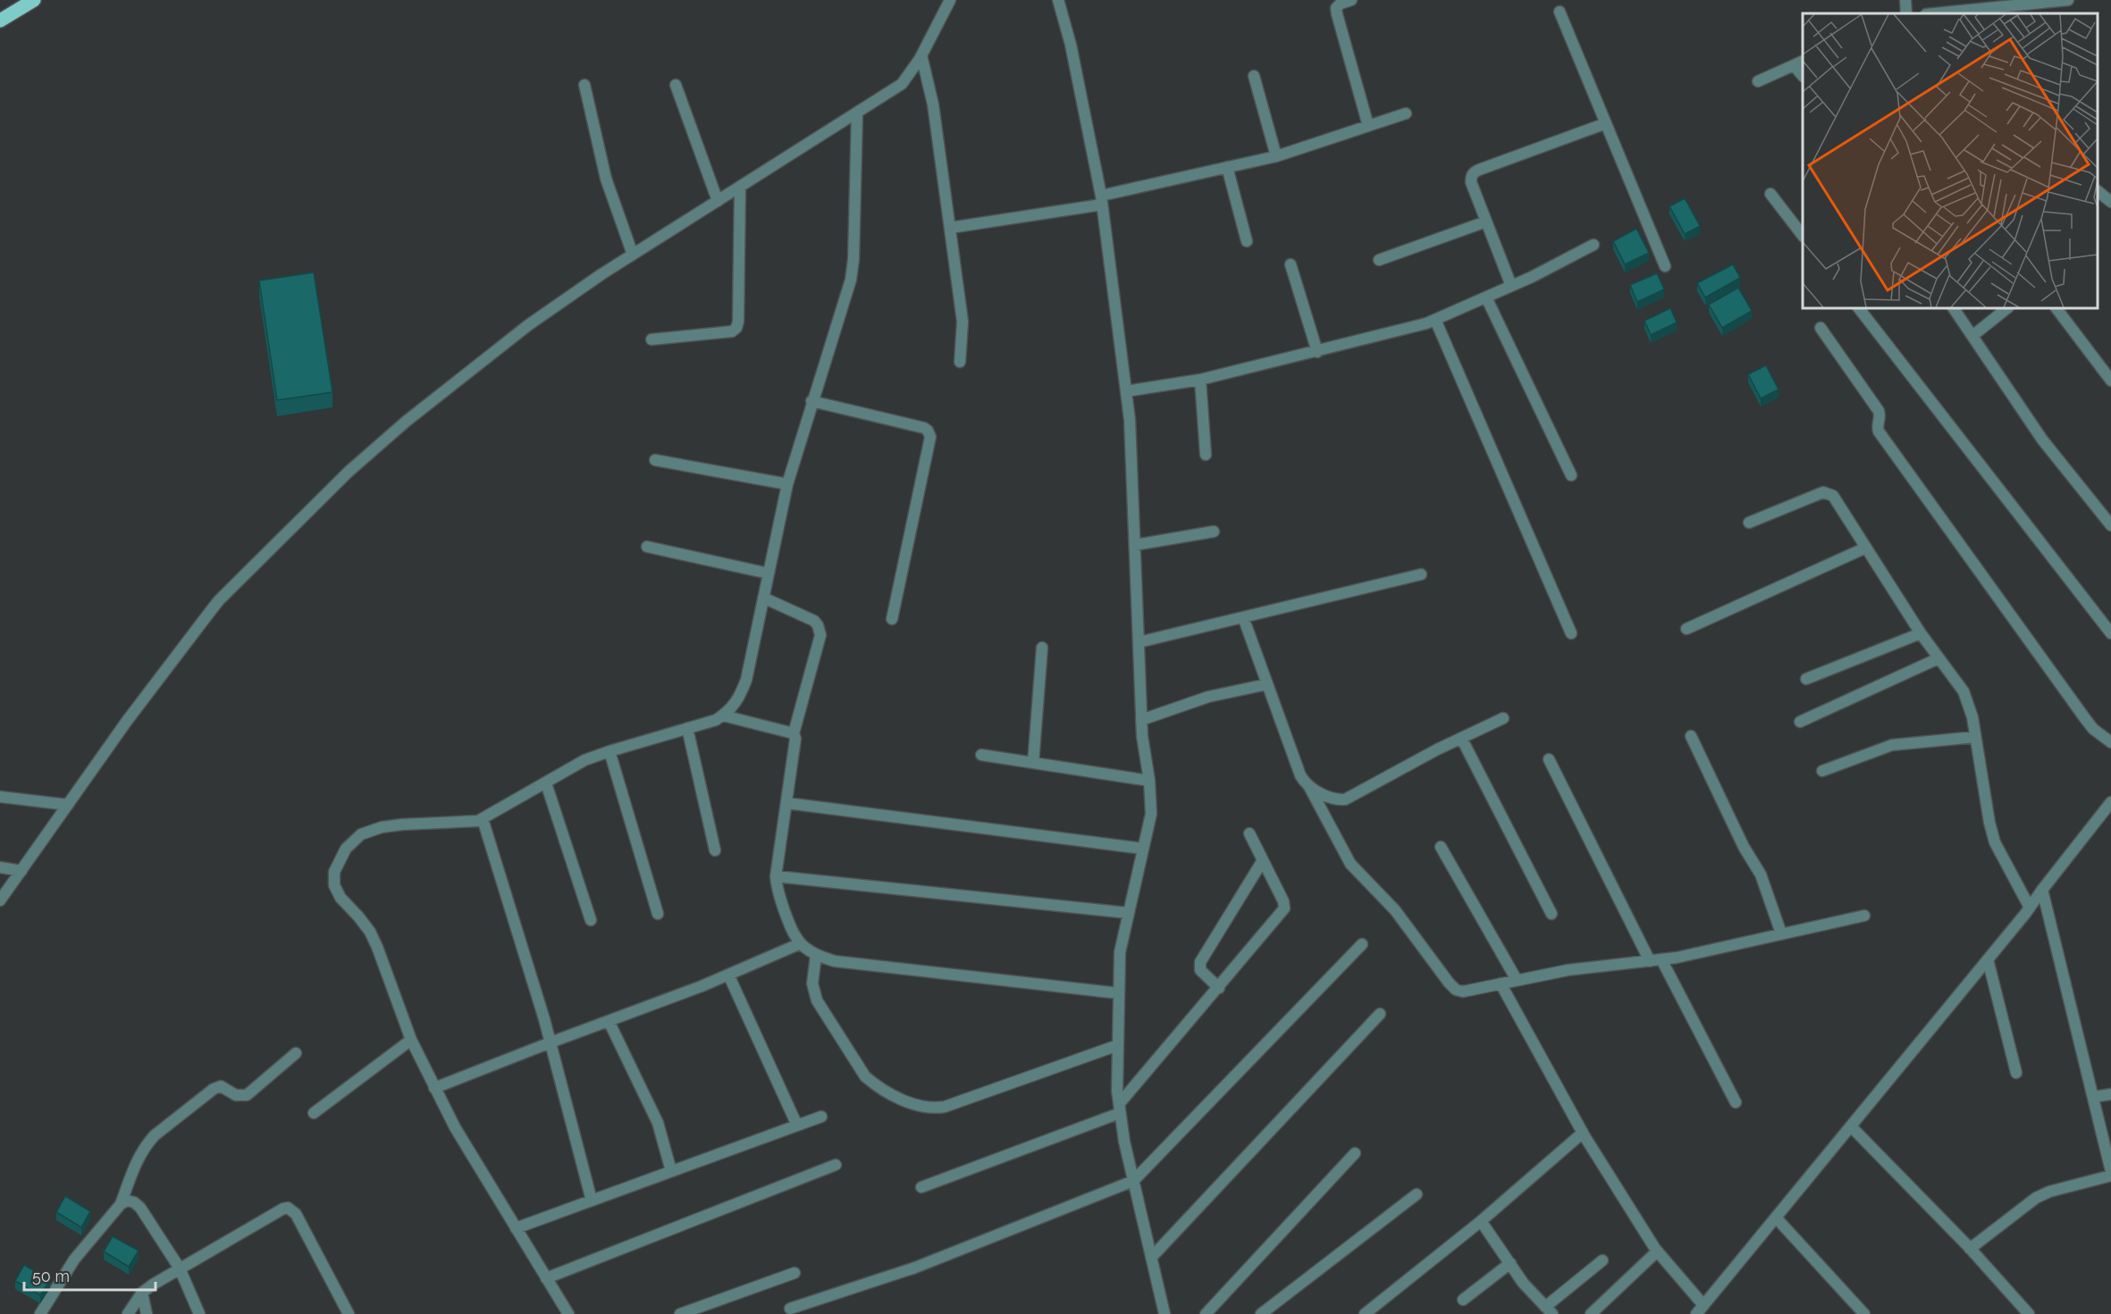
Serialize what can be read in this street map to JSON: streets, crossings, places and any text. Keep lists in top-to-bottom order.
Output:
{
  "scale_bar": "50 m"
}
